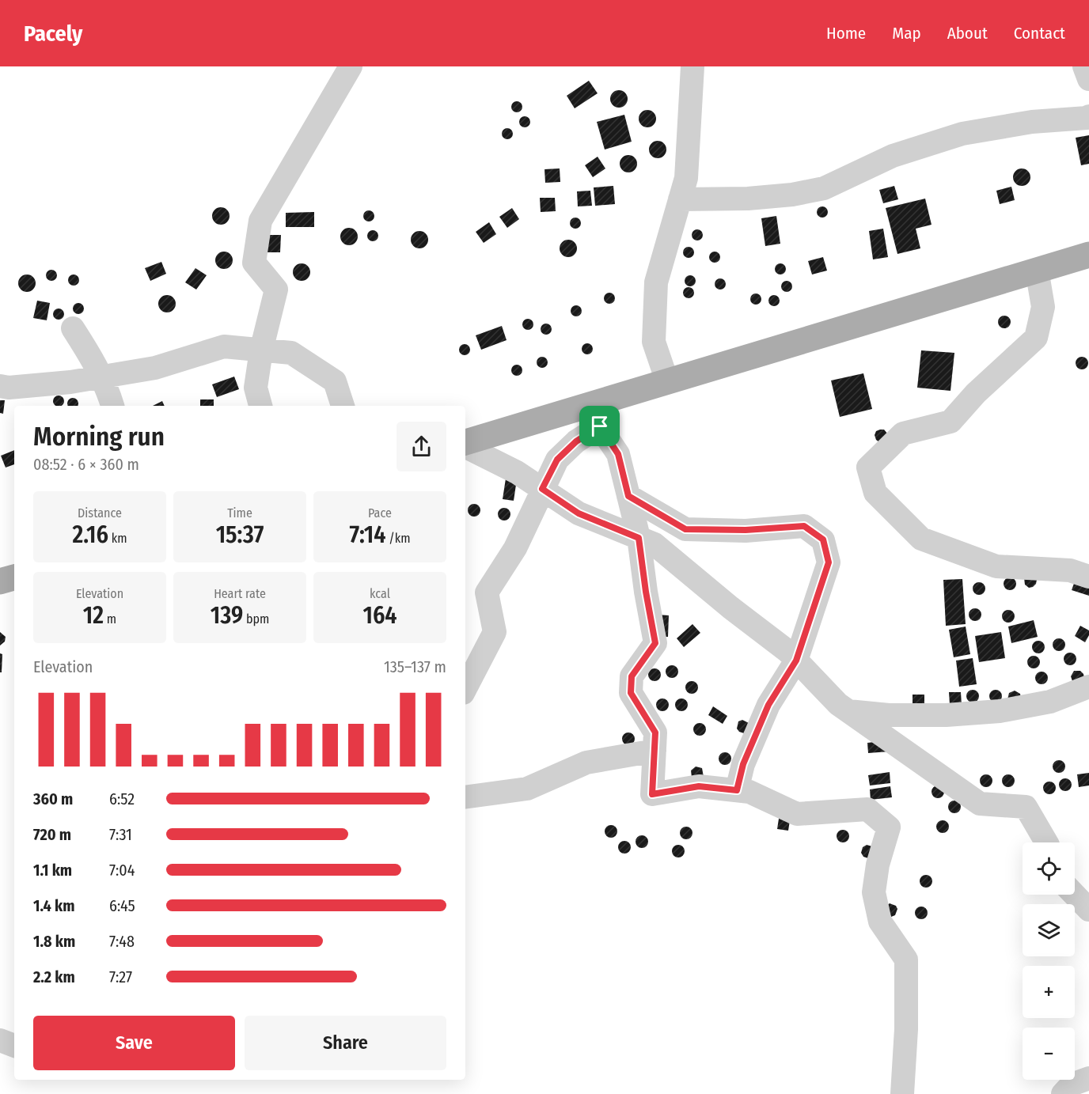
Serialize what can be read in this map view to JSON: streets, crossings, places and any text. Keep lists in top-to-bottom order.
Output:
{
  "page": {
    "header": "Pacely",
    "nav": [
      "Home",
      "Map",
      "About",
      "Contact"
    ],
    "heading": ["Morning run", "08:52 · 6 × 360 m"],
    "stats": [
      ["Distance", "2.16 km"],
      ["Time", "15:37"],
      ["Pace", "7:14 /km"],
      ["Elevation", "12 m"],
      ["Heart rate", "139 bpm"],
      ["kcal", "164"]
    ],
    "chart": ["Elevation", "135–137 m"],
    "list": [
      {
        "name": "360 m",
        "note": "6:52"
      },
      {
        "name": "720 m",
        "note": "7:31"
      },
      {
        "name": "1.1 km",
        "note": "7:04"
      },
      {
        "name": "1.4 km",
        "note": "6:45"
      },
      {
        "name": "1.8 km",
        "note": "7:48"
      },
      {
        "name": "2.2 km",
        "note": "7:27"
      }
    ],
    "map_buttons": ["+", "−"],
    "buttons": ["Save", "Share"]
  }
}
